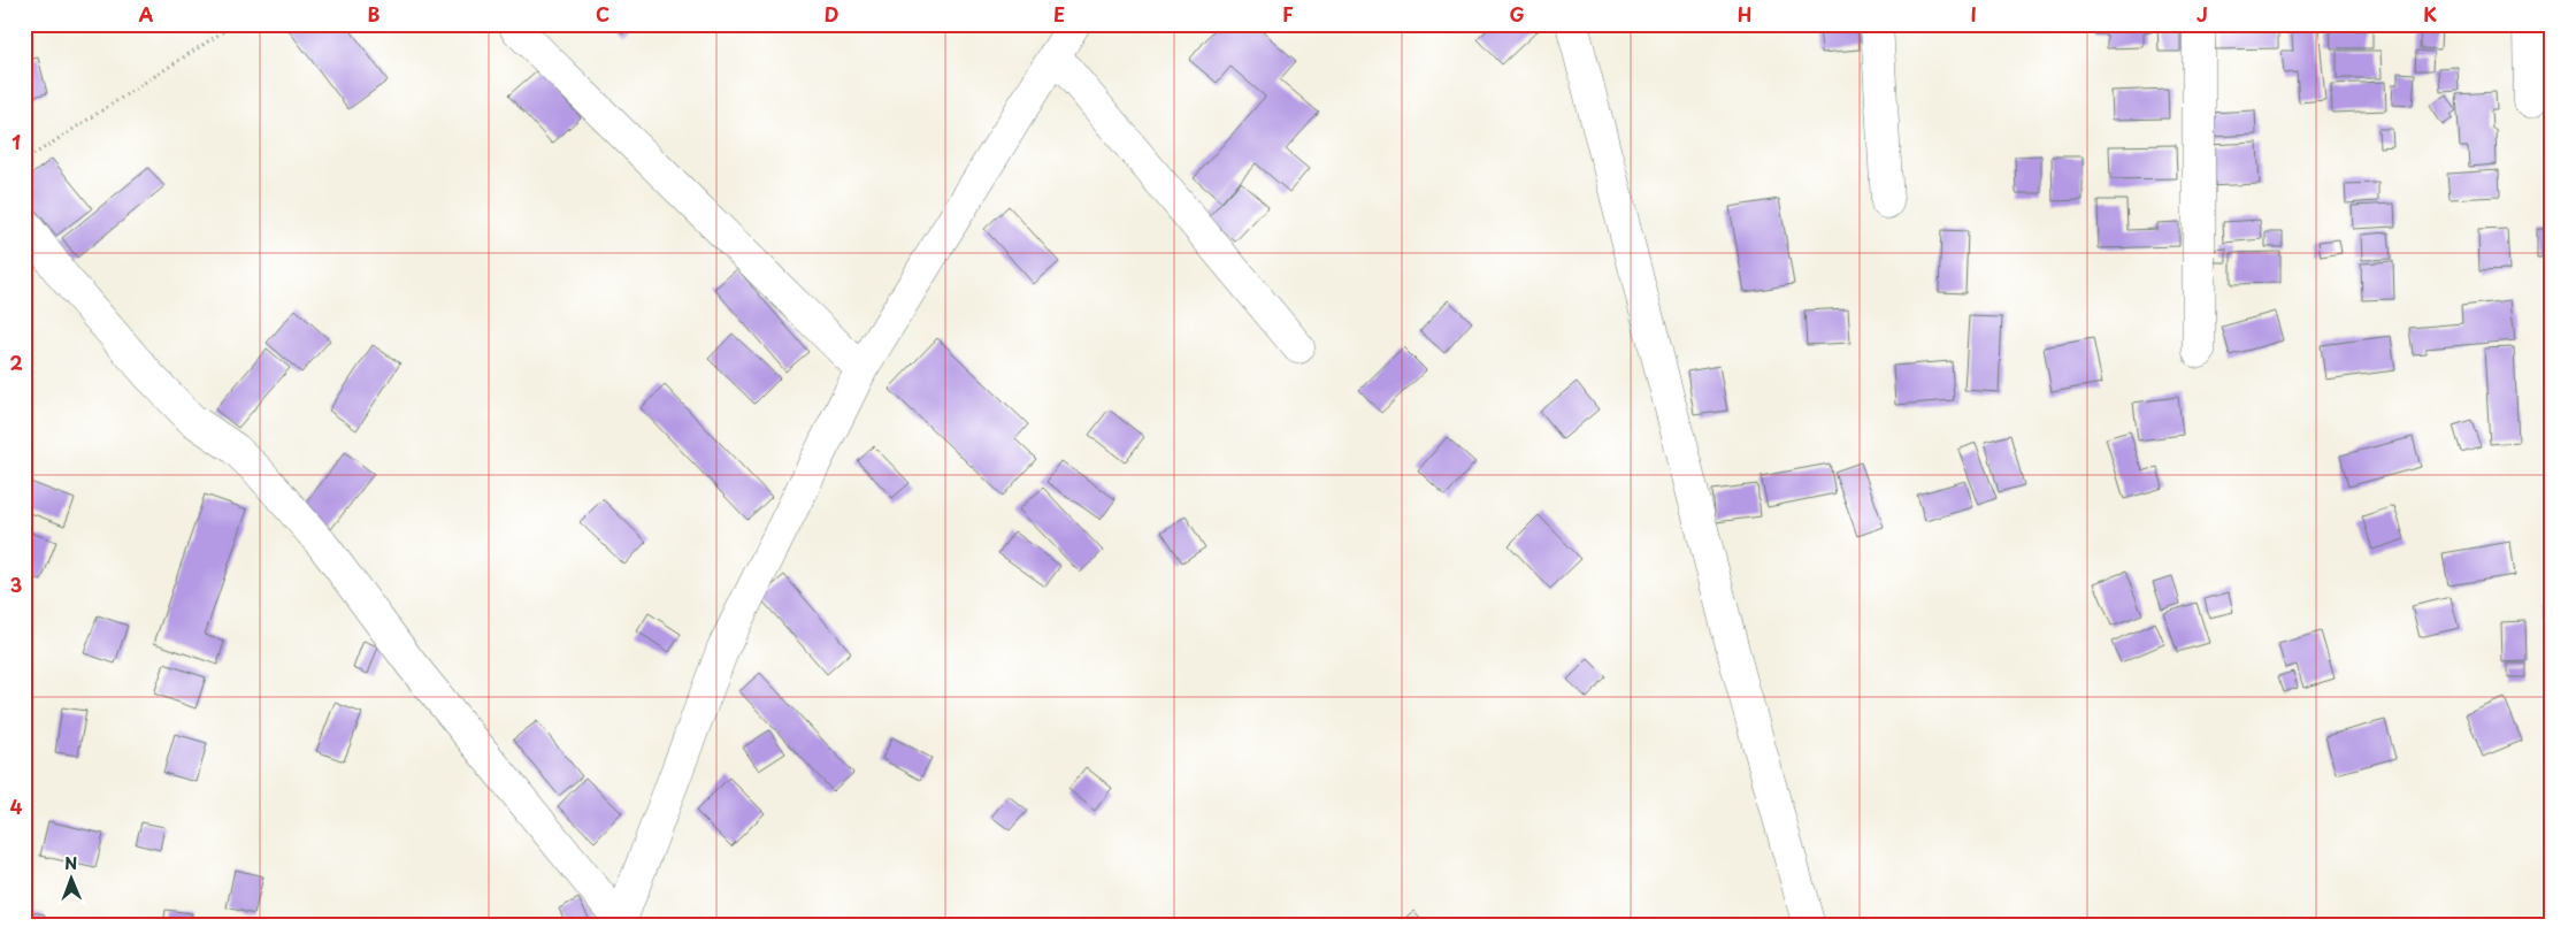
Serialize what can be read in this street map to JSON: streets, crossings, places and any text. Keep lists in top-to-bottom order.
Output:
{
  "north": "top",
  "grid": {
    "columns": [
      "A",
      "B",
      "C",
      "D",
      "E",
      "F",
      "G",
      "H",
      "I",
      "J",
      "K"
    ],
    "rows": [
      "1",
      "2",
      "3",
      "4"
    ]
  }
}
